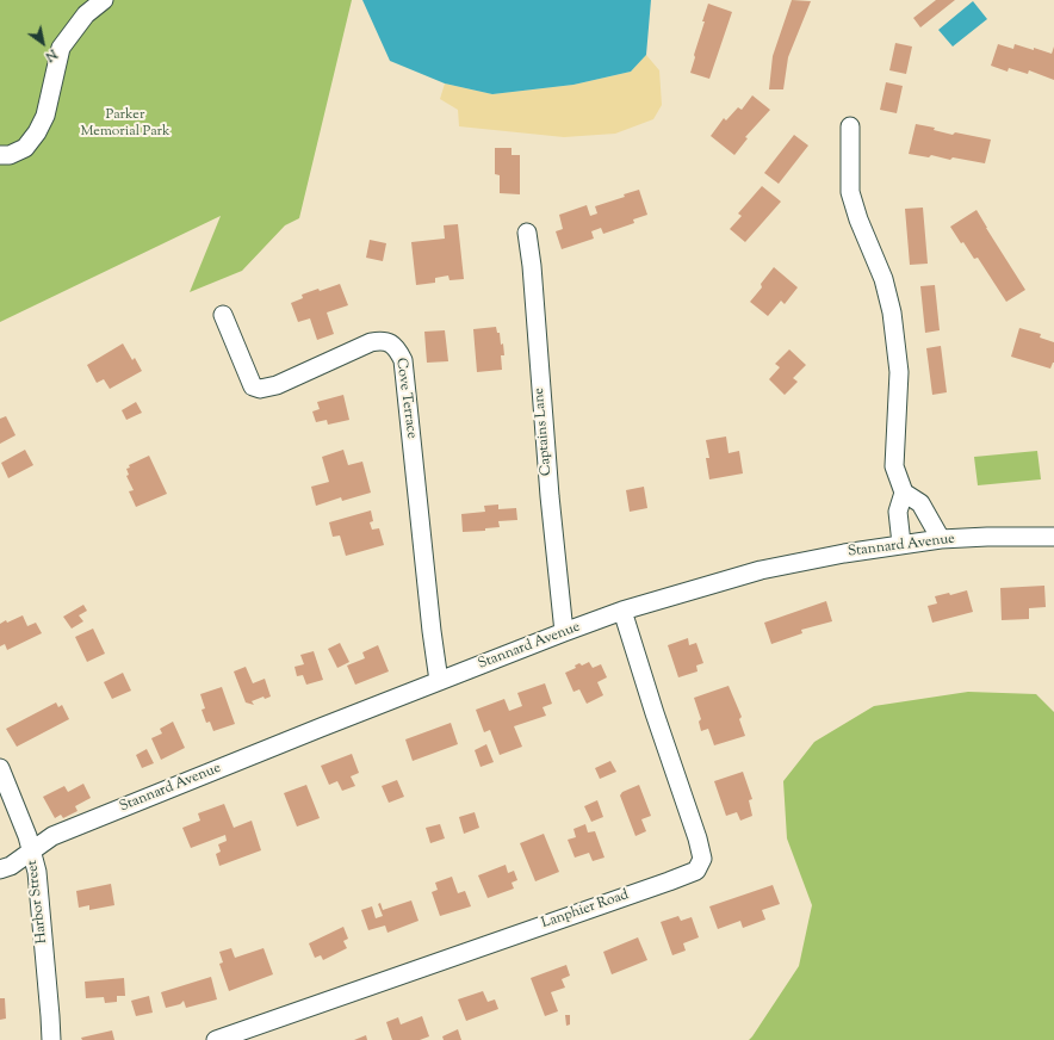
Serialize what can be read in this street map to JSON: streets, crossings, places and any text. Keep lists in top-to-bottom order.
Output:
{
  "streets": {
    "street": [
      "Cove Terrace",
      "Captains Lane",
      "Stannard Avenue",
      "Harbor Street",
      "Lanphier Road"
    ]
  },
  "crossings": [
    ["Cove Terrace", "Stannard Avenue"],
    ["Captains Lane", "Stannard Avenue"],
    ["Stannard Avenue", "Harbor Street"],
    ["Stannard Avenue", "Lanphier Road"]
  ],
  "parks": ["Parker Memorial Park"],
  "north": "bottom right"
}
